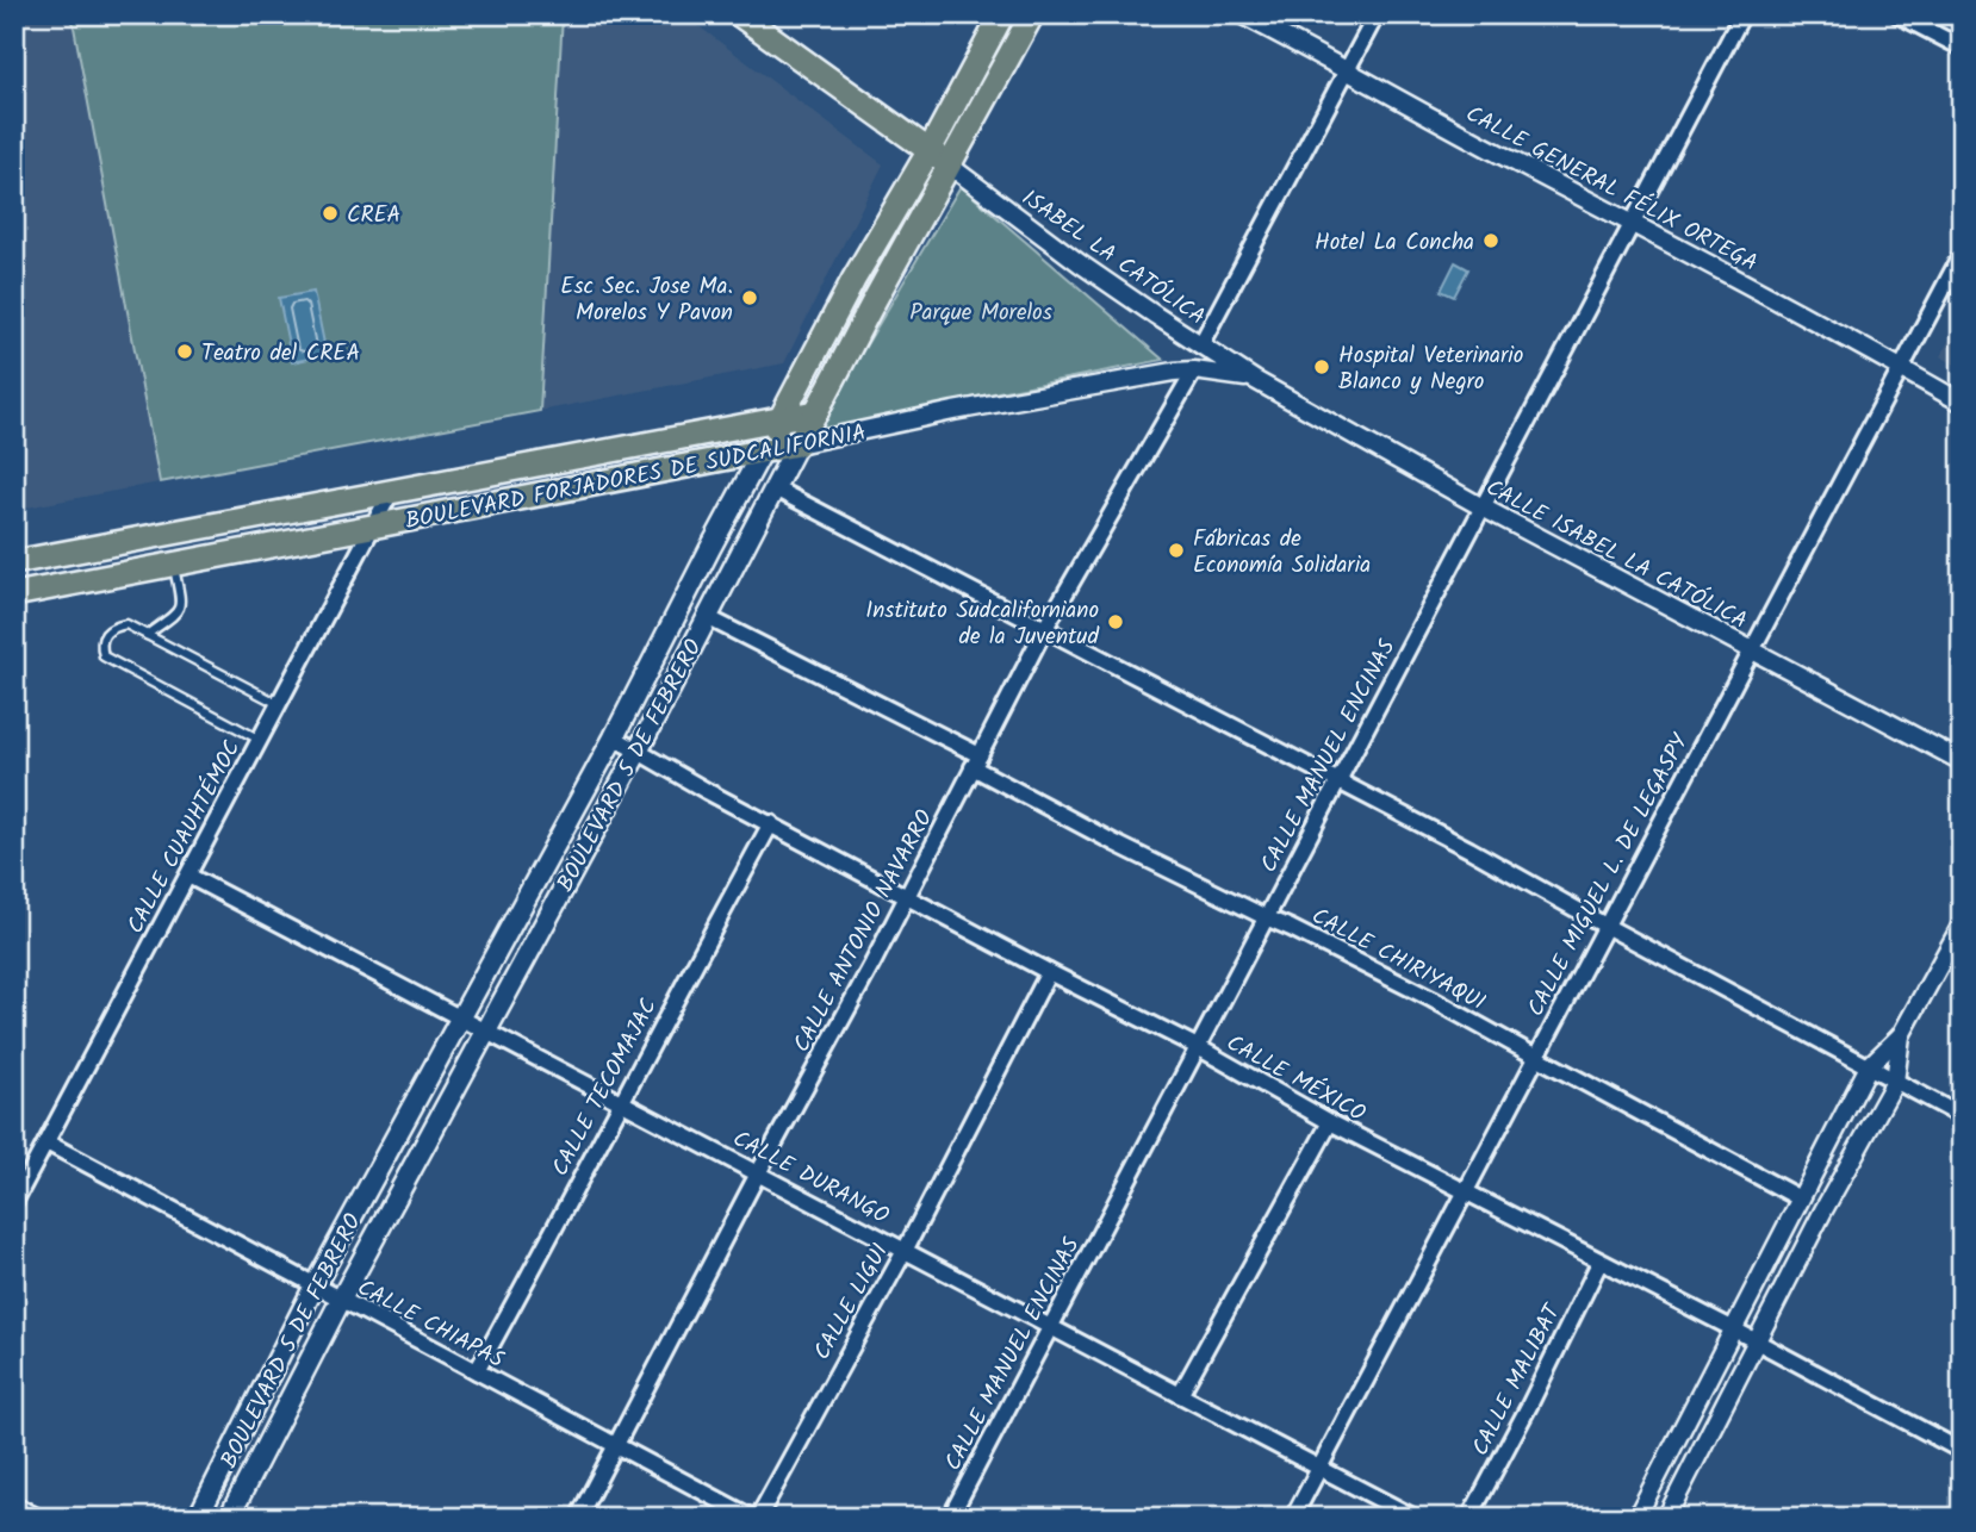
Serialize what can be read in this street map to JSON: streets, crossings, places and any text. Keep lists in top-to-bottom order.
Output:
{
  "streets": {
    "main road": ["BOULEVARD FORJADORES DE SUDCALIFORNIA", "BOULEVARD 5 DE FEBRERO"],
    "street": [
      "CALLE GENERAL FÉLIX ORTEGA",
      "ISABEL LA CATÓLICA",
      "CALLE ISABEL LA CATÓLICA",
      "CALLE MANUEL ENCINAS",
      "CALLE CUAUHTÉMOC",
      "CALLE MIGUEL L. DE LEGASPY",
      "CALLE ANTONIO NAVARRO",
      "CALLE CHIRIYAQUI",
      "CALLE MÉXICO",
      "CALLE TECOMAJAC",
      "CALLE DURANGO",
      "CALLE LIGUI",
      "CALLE CHIAPAS",
      "CALLE MALIBAT"
    ]
  },
  "crossings": [
    ["CALLE GENERAL FÉLIX ORTEGA", "CALLE MANUEL ENCINAS"],
    ["CALLE GENERAL FÉLIX ORTEGA", "CALLE MIGUEL L. DE LEGASPY"],
    ["ISABEL LA CATÓLICA", "BOULEVARD FORJADORES DE SUDCALIFORNIA"],
    ["ISABEL LA CATÓLICA", "CALLE ISABEL LA CATÓLICA"],
    ["ISABEL LA CATÓLICA", "BOULEVARD 5 DE FEBRERO"],
    ["BOULEVARD FORJADORES DE SUDCALIFORNIA", "CALLE ISABEL LA CATÓLICA"],
    ["BOULEVARD FORJADORES DE SUDCALIFORNIA", "BOULEVARD 5 DE FEBRERO"],
    ["BOULEVARD FORJADORES DE SUDCALIFORNIA", "CALLE CUAUHTÉMOC"],
    ["BOULEVARD FORJADORES DE SUDCALIFORNIA", "CALLE ANTONIO NAVARRO"],
    ["CALLE ISABEL LA CATÓLICA", "CALLE MANUEL ENCINAS"],
    ["CALLE ISABEL LA CATÓLICA", "CALLE MIGUEL L. DE LEGASPY"],
    ["CALLE MANUEL ENCINAS", "CALLE CHIRIYAQUI"],
    ["CALLE MANUEL ENCINAS", "CALLE MÉXICO"],
    ["CALLE MANUEL ENCINAS", "CALLE DURANGO"],
    ["BOULEVARD 5 DE FEBRERO", "CALLE CHIRIYAQUI"],
    ["BOULEVARD 5 DE FEBRERO", "CALLE MÉXICO"],
    ["BOULEVARD 5 DE FEBRERO", "CALLE DURANGO"],
    ["BOULEVARD 5 DE FEBRERO", "CALLE CHIAPAS"],
    ["CALLE CUAUHTÉMOC", "CALLE DURANGO"],
    ["CALLE CUAUHTÉMOC", "CALLE CHIAPAS"],
    ["CALLE MIGUEL L. DE LEGASPY", "CALLE CHIRIYAQUI"],
    ["CALLE MIGUEL L. DE LEGASPY", "CALLE MÉXICO"],
    ["CALLE MIGUEL L. DE LEGASPY", "CALLE DURANGO"],
    ["CALLE ANTONIO NAVARRO", "CALLE CHIRIYAQUI"],
    ["CALLE ANTONIO NAVARRO", "CALLE MÉXICO"],
    ["CALLE ANTONIO NAVARRO", "CALLE DURANGO"],
    ["CALLE ANTONIO NAVARRO", "CALLE CHIAPAS"],
    ["CALLE MÉXICO", "CALLE TECOMAJAC"],
    ["CALLE MÉXICO", "CALLE LIGUI"],
    ["CALLE MÉXICO", "CALLE MALIBAT"],
    ["CALLE TECOMAJAC", "CALLE DURANGO"],
    ["CALLE TECOMAJAC", "CALLE CHIAPAS"],
    ["CALLE DURANGO", "CALLE LIGUI"],
    ["CALLE LIGUI", "CALLE CHIAPAS"]
  ],
  "parks": ["Parque Morelos"],
  "places": [
    "CREA",
    "Hotel La Concha",
    "Esc Sec. Jose Ma. Morelos Y Pavon",
    "Teatro del CREA",
    "Hospital Veterinario Blanco y Negro",
    "Fábricas de Economía Solidaria",
    "Instituto Sudcaliforniano de la Juventud"
  ]
}
